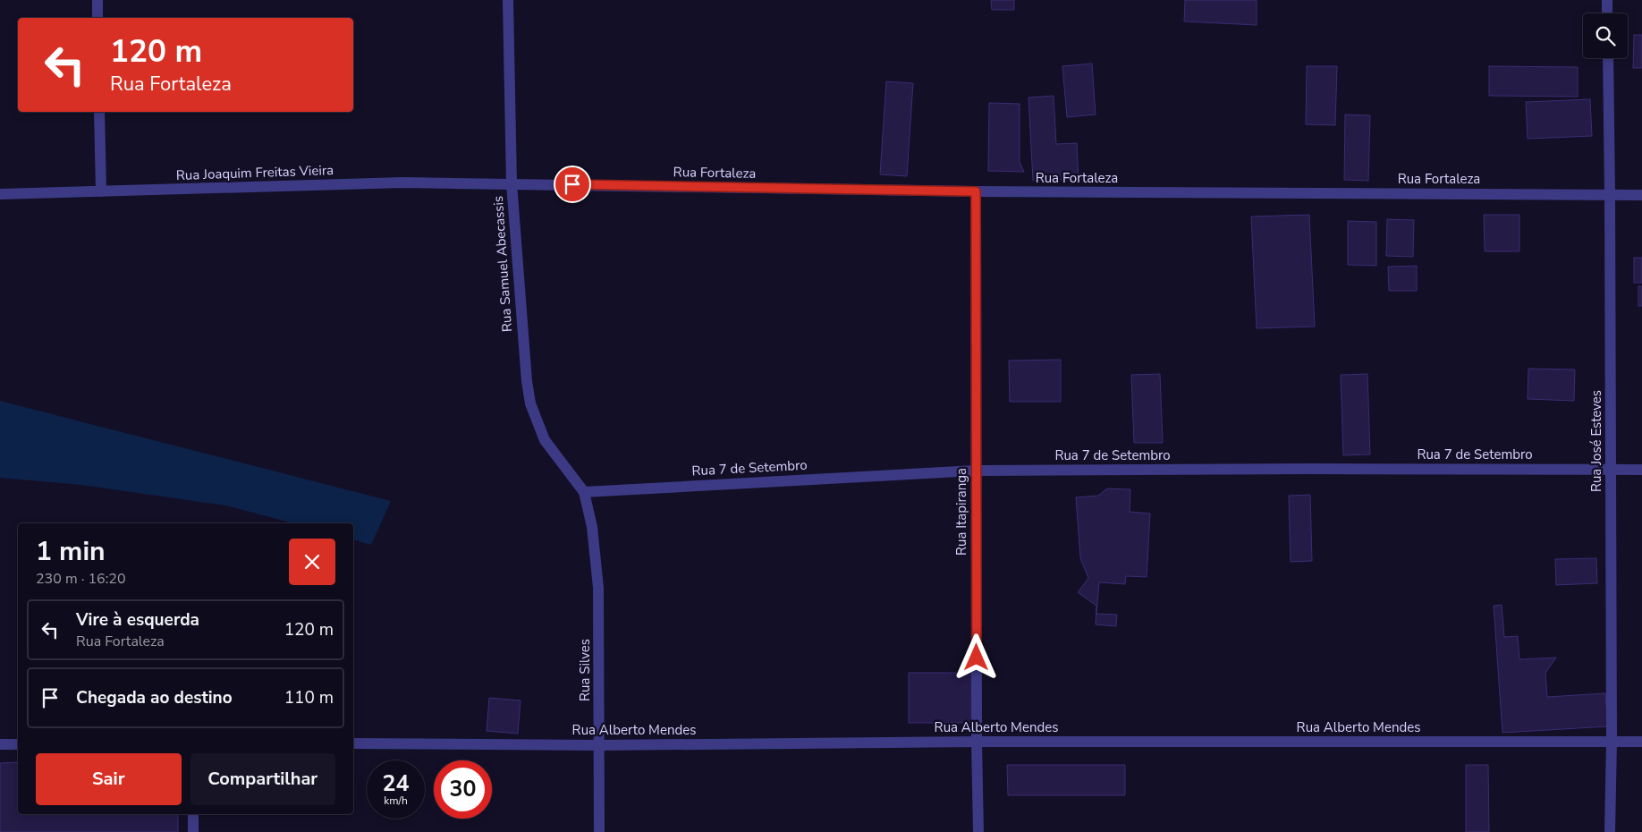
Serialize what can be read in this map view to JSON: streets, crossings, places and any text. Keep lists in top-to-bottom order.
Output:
{
  "streets": {
    "street": [
      "Rua Joaquim Freitas Vieira",
      "Rua Fortaleza",
      "Rua Samuel Abecassis",
      "Rua José Esteves",
      "Rua 7 de Setembro",
      "Rua Itapiranga",
      "Rua Silves",
      "Rua Alberto Mendes"
    ]
  },
  "crossings": [
    ["Rua Joaquim Freitas Vieira", "Rua Fortaleza"],
    ["Rua Joaquim Freitas Vieira", "Rua Samuel Abecassis"],
    ["Rua Fortaleza", "Rua Samuel Abecassis"],
    ["Rua Fortaleza", "Rua José Esteves"],
    ["Rua Fortaleza", "Rua Itapiranga"],
    ["Rua Samuel Abecassis", "Rua 7 de Setembro"],
    ["Rua Samuel Abecassis", "Rua Silves"],
    ["Rua José Esteves", "Rua 7 de Setembro"],
    ["Rua José Esteves", "Rua Alberto Mendes"],
    ["Rua 7 de Setembro", "Rua Itapiranga"],
    ["Rua Itapiranga", "Rua Alberto Mendes"],
    ["Rua Silves", "Rua Alberto Mendes"]
  ],
  "page": {
    "turn": ["120 m", "Rua Fortaleza"],
    "heading": ["1 min", "230 m · 16:20"],
    "list": [
      {
        "name": "Vire à esquerda",
        "note": "Rua Fortaleza",
        "value": "120 m"
      },
      {
        "name": "Chegada ao destino",
        "value": "110 m"
      }
    ],
    "buttons": ["Sair", "Compartilhar"],
    "speed": "24 km/h",
    "limit": "30"
  }
}
